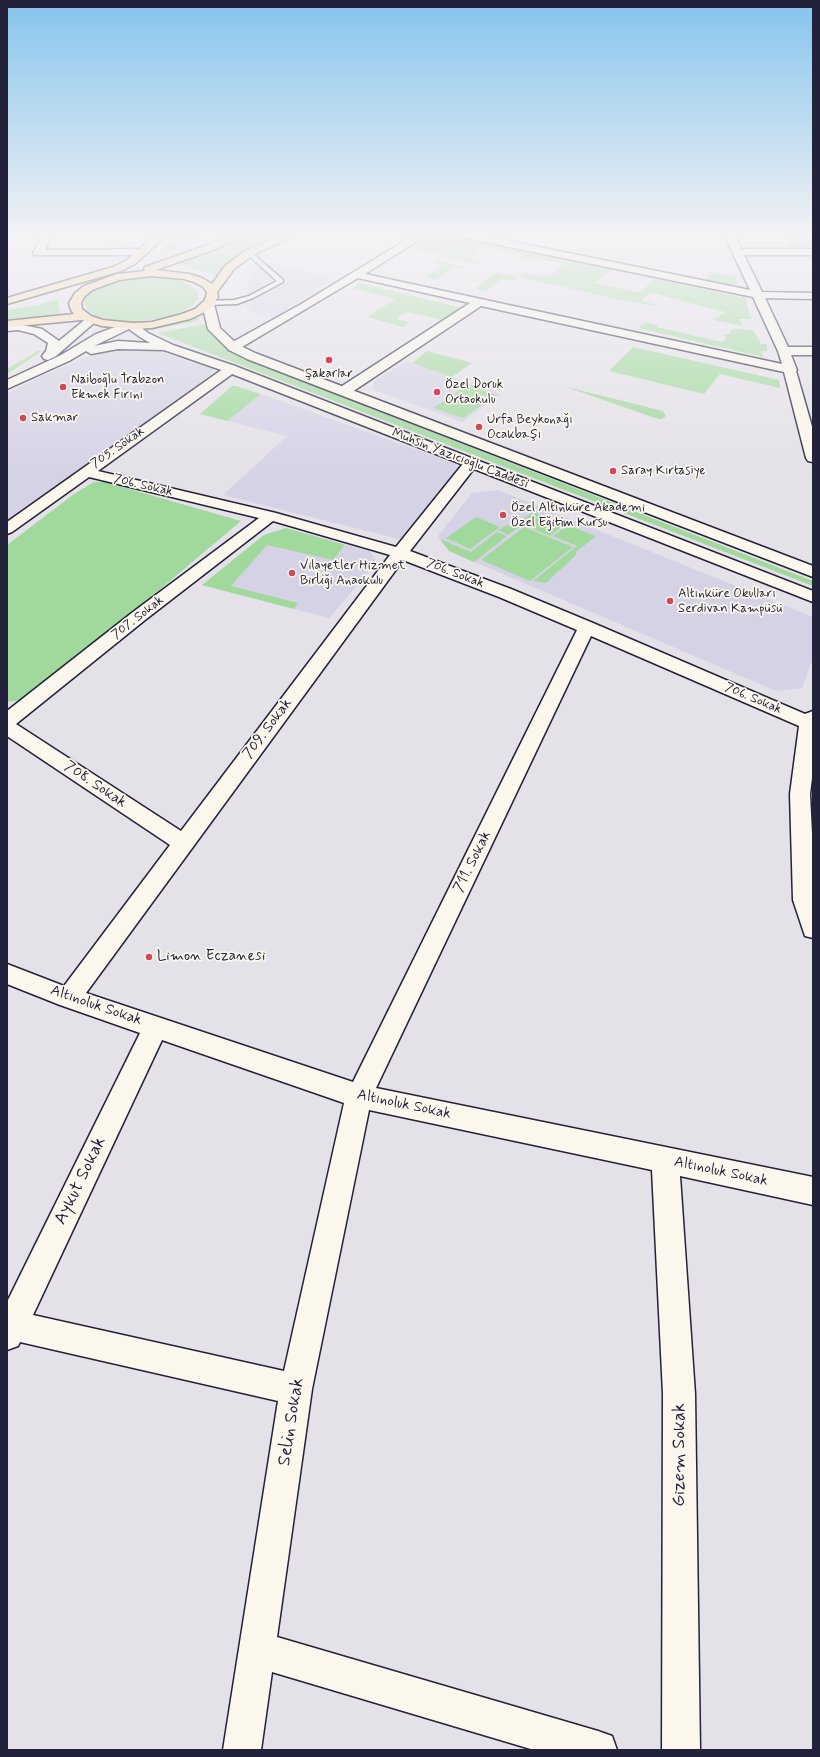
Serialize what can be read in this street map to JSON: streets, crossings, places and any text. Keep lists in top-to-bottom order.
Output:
{
  "streets": {
    "street": [
      "705. Sokak",
      "Muhsin Yazıcıoğlu Caddesi",
      "706. Sokak",
      "707. Sokak",
      "709. Sokak",
      "708. Sokak",
      "711. Sokak",
      "Altınoluk Sokak",
      "Aykut Sokak",
      "Selin Sokak",
      "Gizem Sokak"
    ]
  },
  "crossings": [
    ["705. Sokak", "Muhsin Yazıcıoğlu Caddesi"],
    ["705. Sokak", "706. Sokak"],
    ["Muhsin Yazıcıoğlu Caddesi", "709. Sokak"],
    ["706. Sokak", "707. Sokak"],
    ["706. Sokak", "709. Sokak"],
    ["706. Sokak", "711. Sokak"],
    ["709. Sokak", "708. Sokak"],
    ["709. Sokak", "Altınoluk Sokak"],
    ["711. Sokak", "Altınoluk Sokak"],
    ["711. Sokak", "Selin Sokak"],
    ["Altınoluk Sokak", "Aykut Sokak"],
    ["Altınoluk Sokak", "Selin Sokak"],
    ["Altınoluk Sokak", "Gizem Sokak"]
  ],
  "places": [
    "Şakarlar",
    "Naiboğlu Trabzon Ekmek Fırını",
    "Özel Doruk Ortaokulu",
    "Sakmar",
    "Urfa Beykonağı Ocakbaşı",
    "Saray Kırtasiye",
    "Özel Altınküre Akademi Özel Eğitim Kursu",
    "Vilayetler Hizmet Birliği Anaokulu",
    "Altınküre Okulları Serdivan Kampüsü",
    "Limon Eczanesi"
  ]
}
